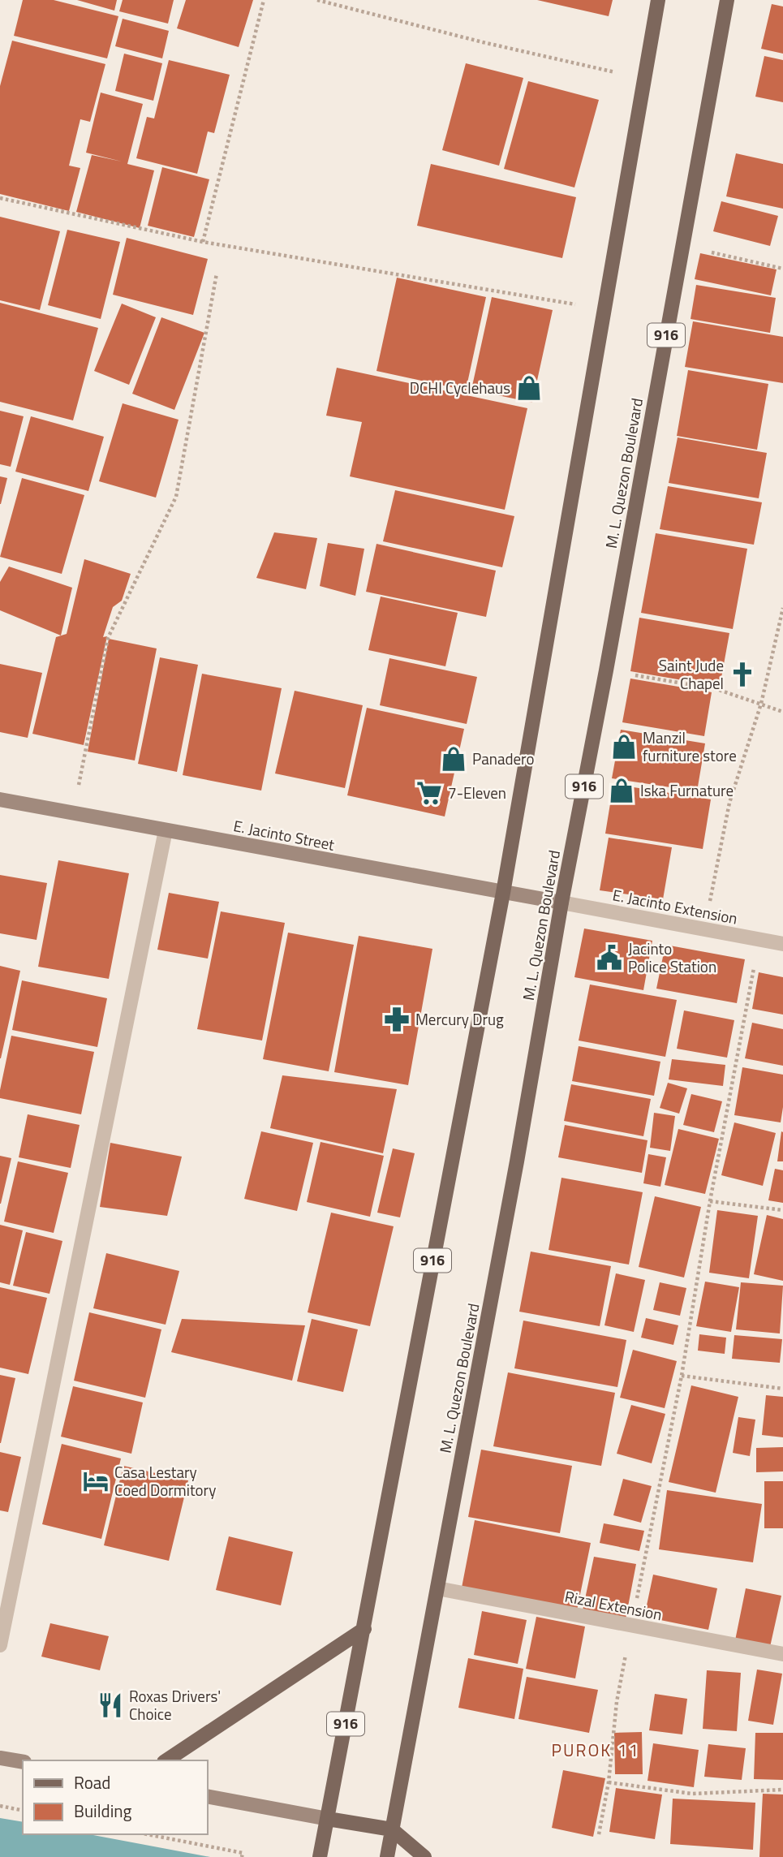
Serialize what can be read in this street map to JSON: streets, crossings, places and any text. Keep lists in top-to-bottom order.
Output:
{
  "streets": {
    "main road": ["916", "M. L. Quezon Boulevard"],
    "street": ["E. Jacinto Street", "E. Jacinto Extension", "Rizal Extension"]
  },
  "crossings": [
    ["916", "E. Jacinto Street"],
    ["M. L. Quezon Boulevard", "E. Jacinto Street"],
    ["M. L. Quezon Boulevard", "E. Jacinto Extension"],
    ["M. L. Quezon Boulevard", "Rizal Extension"],
    ["E. Jacinto Street", "E. Jacinto Extension"]
  ],
  "districts": ["PUROK 11"],
  "places": {
    "shop": [
      "DCHI Cyclehaus",
      "Manzil furniture store",
      "Panadero",
      "Iska Furnature"
    ],
    "church": ["Saint Jude Chapel"],
    "supermarket": ["7-Eleven"],
    "public building": ["Jacinto Police Station"],
    "pharmacy": ["Mercury Drug"],
    "hotel": ["Casa Lestary Coed Dormitory"],
    "restaurant": ["Roxas Drivers' Choice"]
  },
  "legend": ["Road", "Building"]
}
